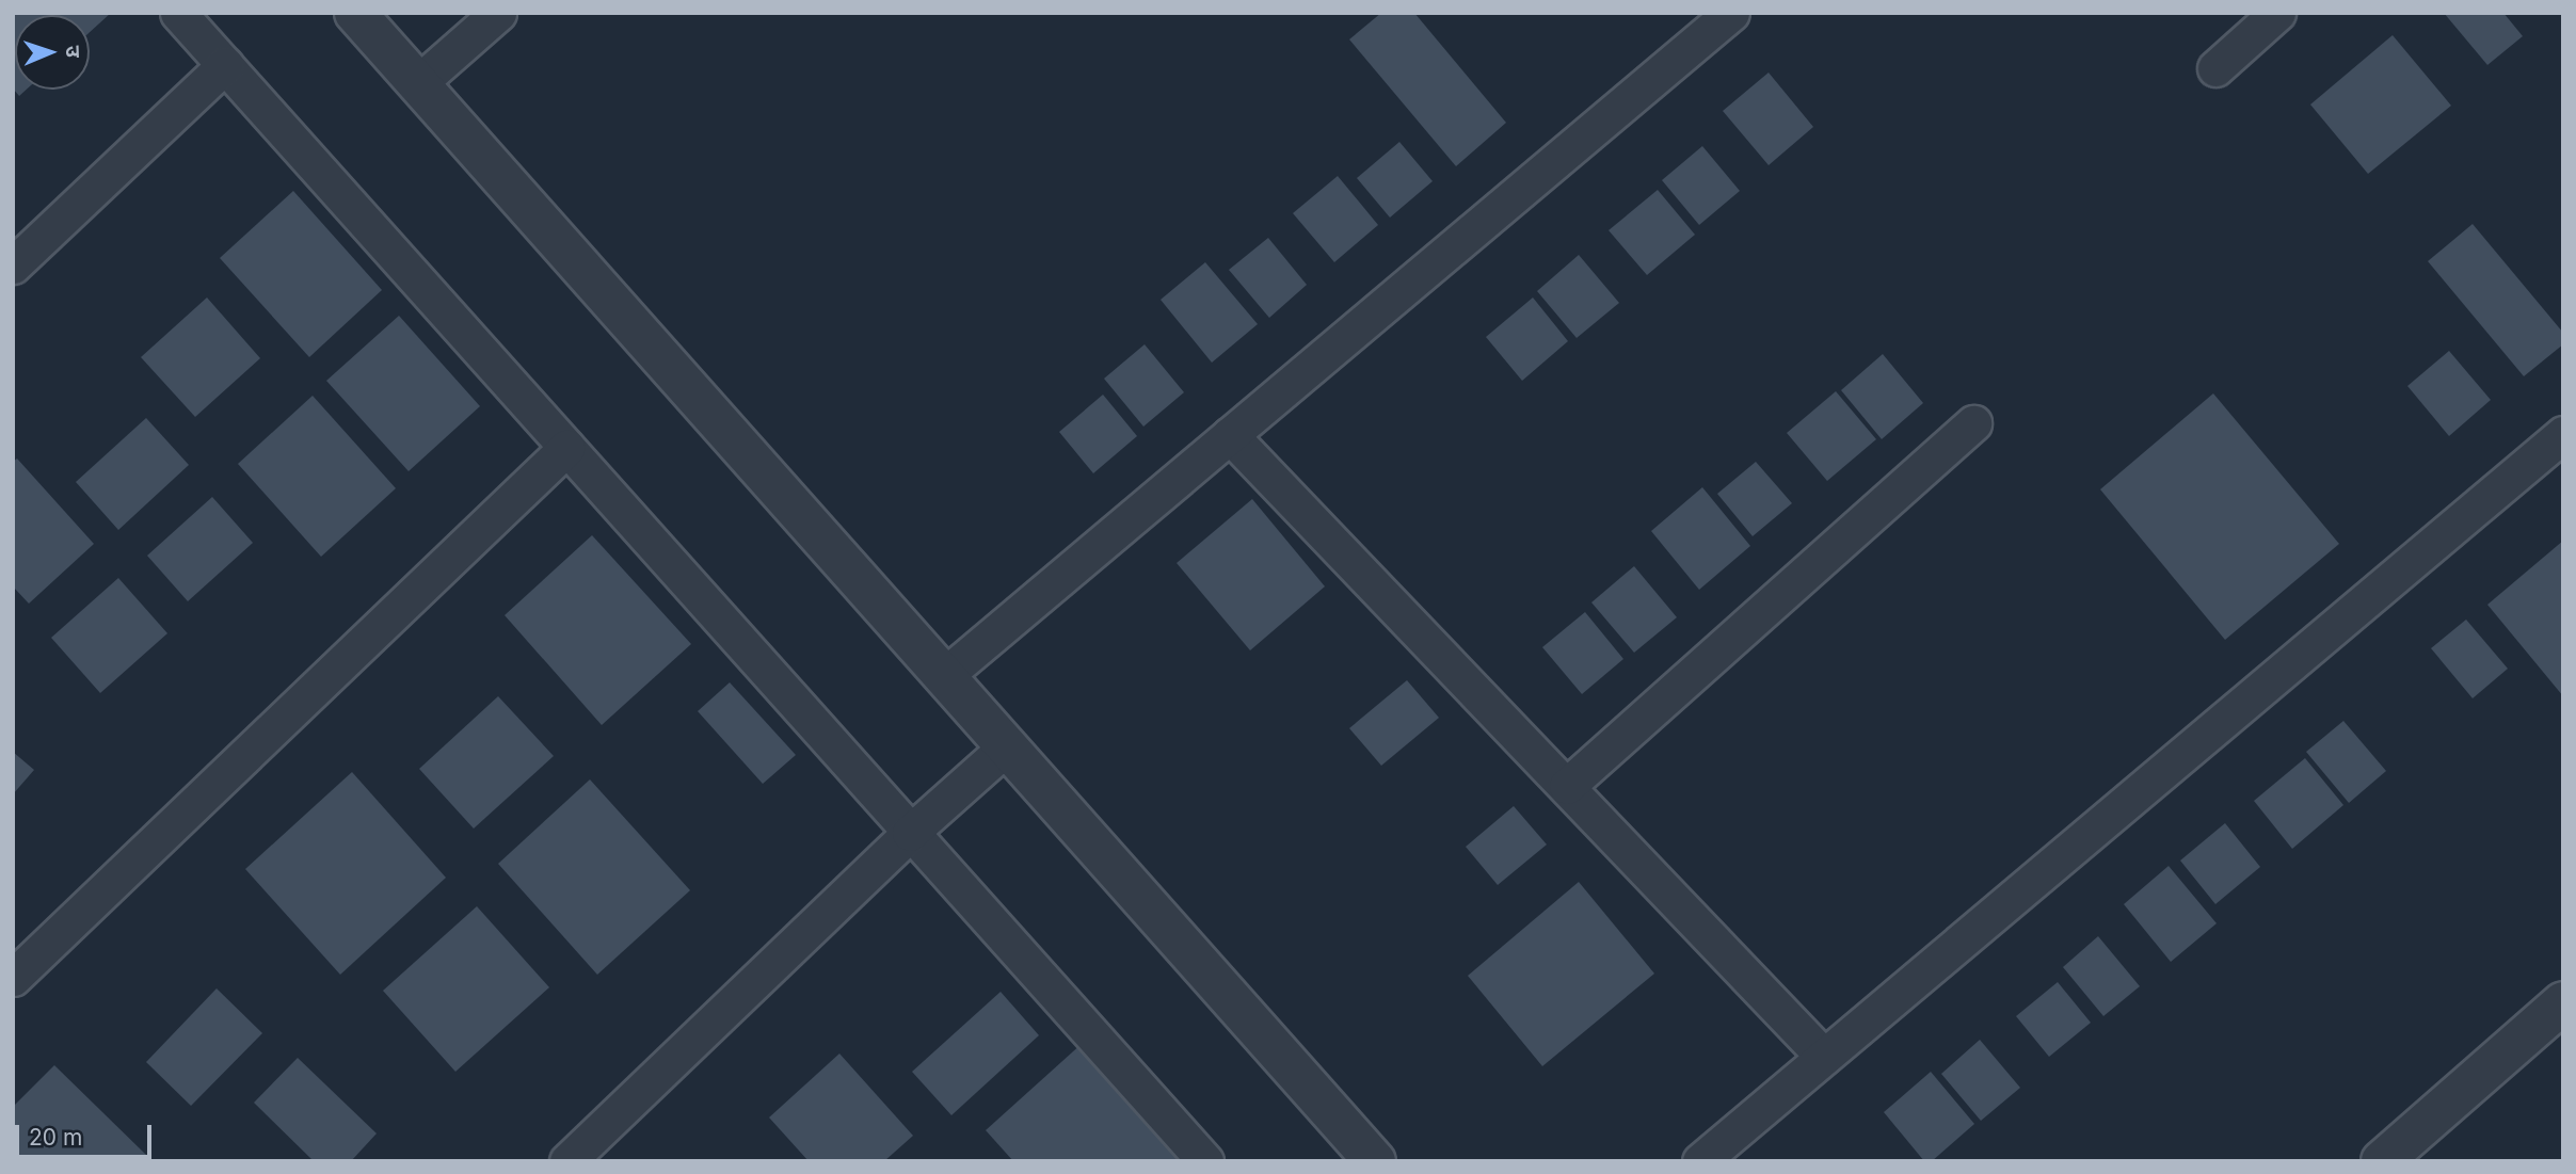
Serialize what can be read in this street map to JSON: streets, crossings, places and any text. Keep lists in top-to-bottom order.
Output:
{
  "scale_bar": "20 m",
  "north": "right"
}
